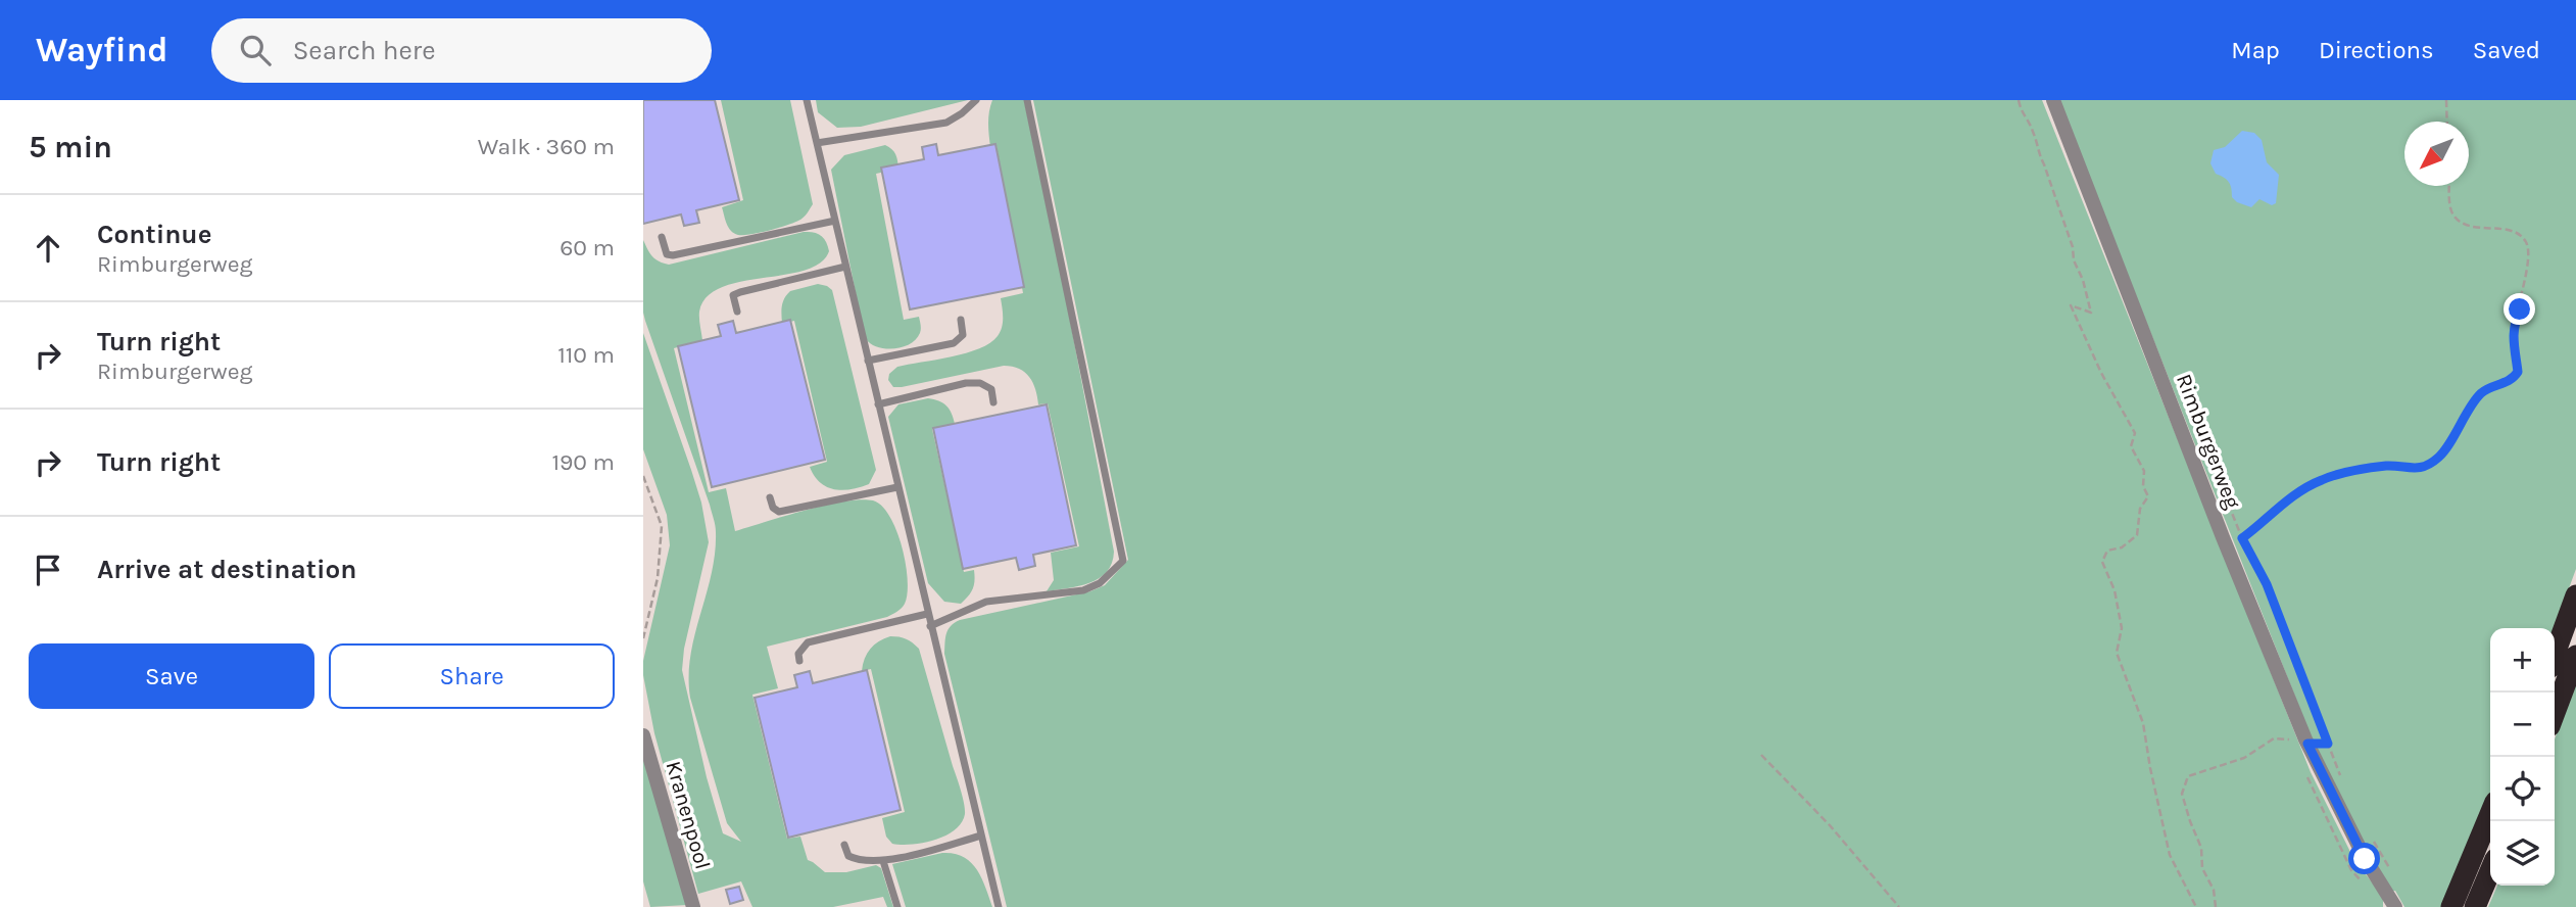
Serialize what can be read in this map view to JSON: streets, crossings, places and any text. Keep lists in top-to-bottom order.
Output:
{
  "streets": {
    "street": ["Rimburgerweg", "Kranenpool"]
  },
  "north": "bottom left",
  "page": {
    "header": "Wayfind",
    "search": "Search here",
    "nav": ["Map", "Directions", "Saved"],
    "heading": ["5 min", "Walk · 360 m"],
    "list": [
      ["Continue", "Rimburgerweg", "60 m"],
      ["Turn right", "Rimburgerweg", "110 m"],
      ["Turn right", "190 m"],
      "Arrive at destination"
    ],
    "buttons": ["Save", "Share"],
    "map_buttons": ["+", "−"]
  }
}
